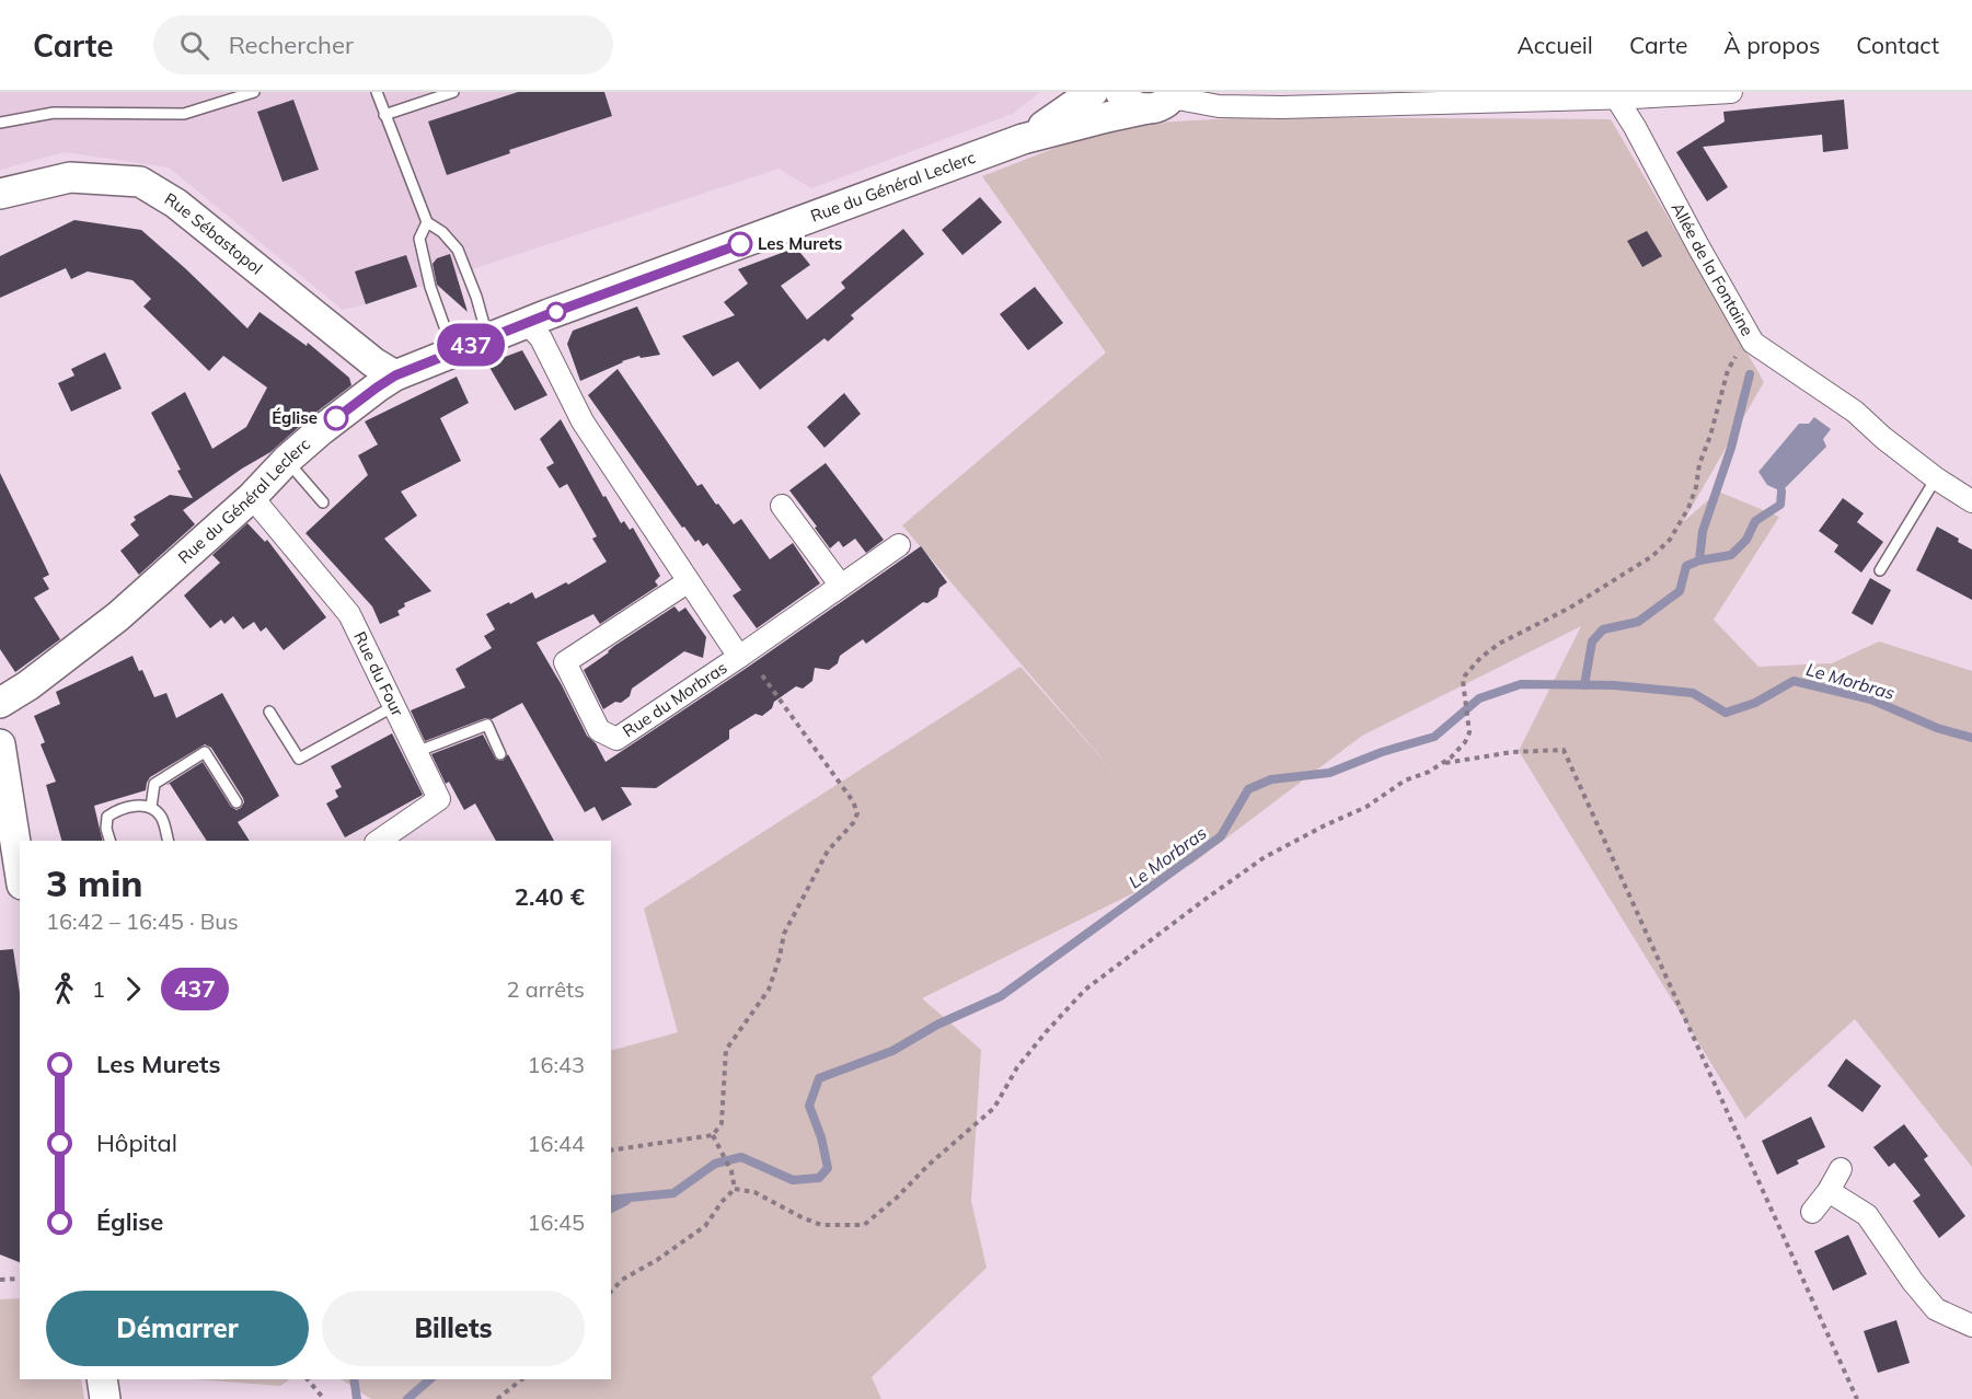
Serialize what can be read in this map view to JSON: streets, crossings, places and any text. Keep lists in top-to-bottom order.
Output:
{
  "streets": {
    "main road": ["Rue du Général Leclerc", "Rue Sébastopol"],
    "street": ["Allée de la Fontaine", "Rue du Four", "Rue du Morbras"]
  },
  "crossings": [
    ["Rue du Général Leclerc", "Rue Sébastopol"],
    ["Rue du Général Leclerc", "Rue du Four"],
    ["Rue du Général Leclerc", "Rue du Morbras"]
  ],
  "water": ["Le Morbras"],
  "places": ["Les Murets", "Église"],
  "lines": ["bus line 437"],
  "page": {
    "header": "Carte",
    "search": "Rechercher",
    "nav": [
      "Accueil",
      "Carte",
      "À propos",
      "Contact"
    ],
    "on_map": "437",
    "heading": ["3 min", "16:42 – 16:45 · Bus", "2.40 €"],
    "legs": ["1", "437", "2 arrêts"],
    "list": [
      {
        "name": "Les Murets",
        "value": "16:43"
      },
      {
        "name": "Hôpital",
        "value": "16:44"
      },
      {
        "name": "Église",
        "value": "16:45"
      }
    ],
    "buttons": ["Démarrer", "Billets"]
  }
}
